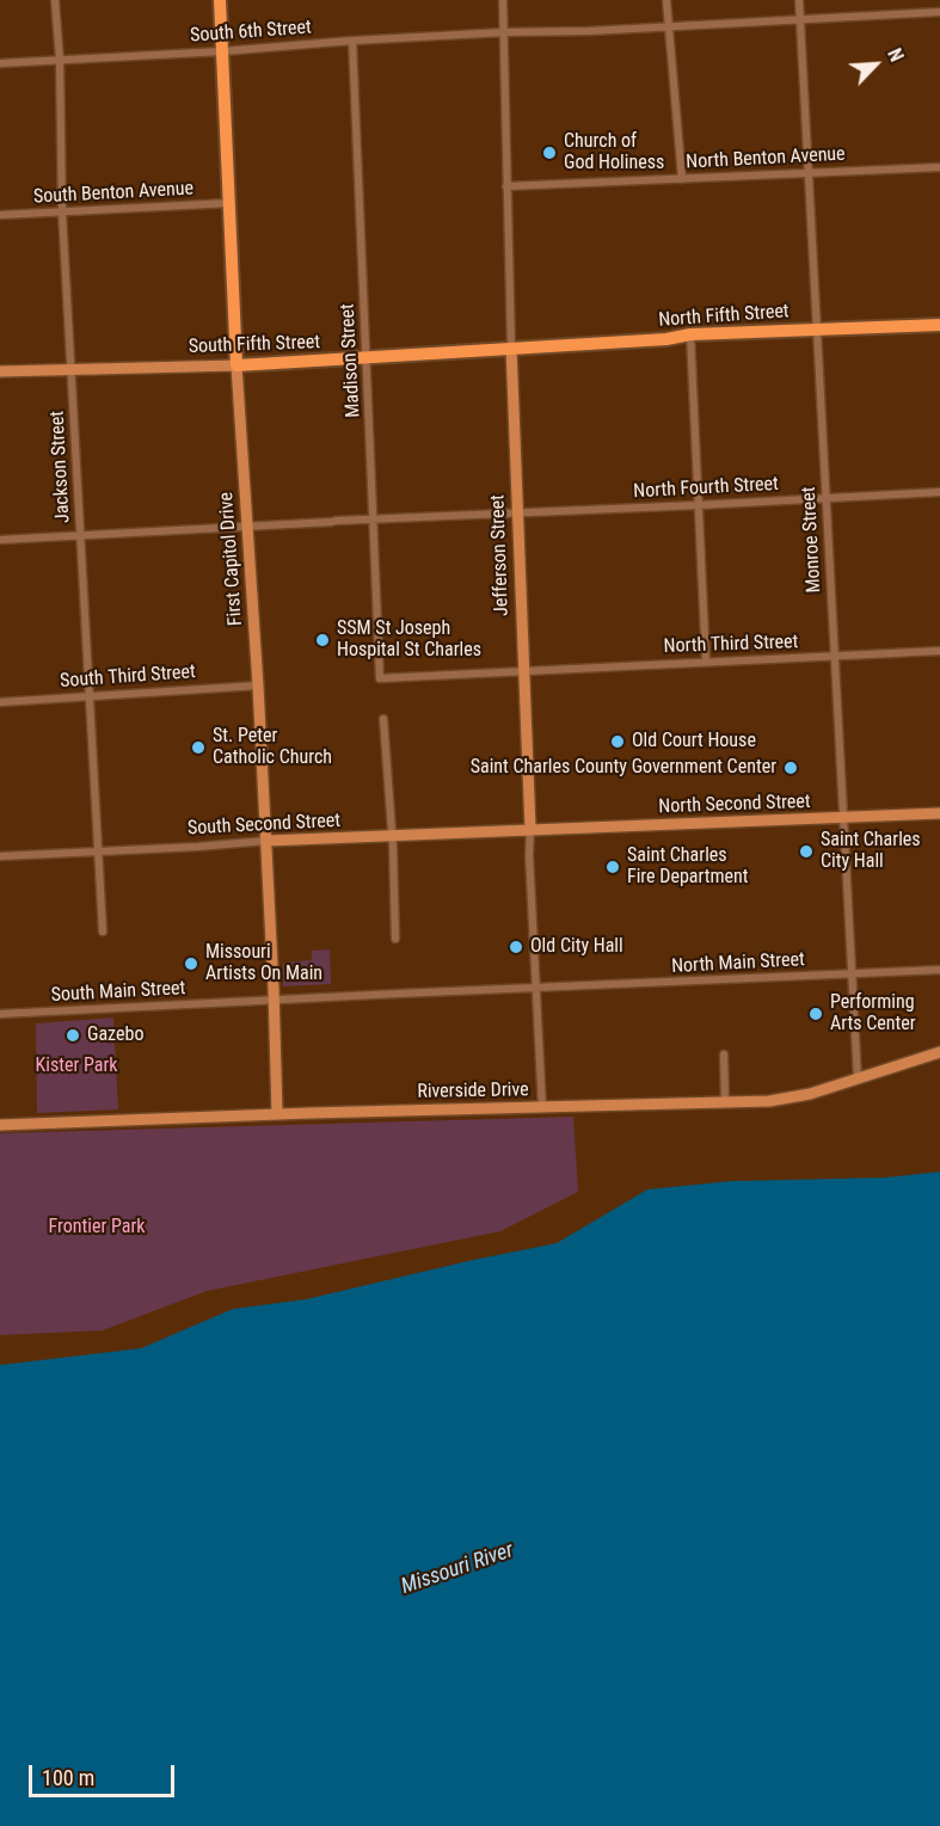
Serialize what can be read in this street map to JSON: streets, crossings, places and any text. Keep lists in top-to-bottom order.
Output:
{
  "streets": {
    "main road": ["North Fifth Street", "South Fifth Street", "First Capitol Drive"],
    "street": [
      "South 6th Street",
      "North Benton Avenue",
      "South Benton Avenue",
      "Madison Street",
      "Jackson Street",
      "North Fourth Street",
      "Monroe Street",
      "Jefferson Street",
      "North Third Street",
      "South Third Street",
      "North Second Street",
      "South Second Street",
      "North Main Street",
      "South Main Street",
      "Riverside Drive"
    ]
  },
  "crossings": [
    ["South 6th Street", "Madison Street"],
    ["South 6th Street", "Jackson Street"],
    ["South 6th Street", "Monroe Street"],
    ["South 6th Street", "Jefferson Street"],
    ["South 6th Street", "First Capitol Drive"],
    ["North Benton Avenue", "Monroe Street"],
    ["North Benton Avenue", "Jefferson Street"],
    ["South Benton Avenue", "Jackson Street"],
    ["South Benton Avenue", "First Capitol Drive"],
    ["North Fifth Street", "South Fifth Street"],
    ["North Fifth Street", "Monroe Street"],
    ["North Fifth Street", "Jefferson Street"],
    ["South Fifth Street", "Madison Street"],
    ["South Fifth Street", "Jackson Street"],
    ["South Fifth Street", "Jefferson Street"],
    ["South Fifth Street", "First Capitol Drive"],
    ["Madison Street", "North Fourth Street"],
    ["Madison Street", "Jefferson Street"],
    ["Madison Street", "North Third Street"],
    ["Jackson Street", "North Fourth Street"],
    ["Jackson Street", "South Third Street"],
    ["Jackson Street", "South Second Street"],
    ["North Fourth Street", "Monroe Street"],
    ["North Fourth Street", "Jefferson Street"],
    ["North Fourth Street", "First Capitol Drive"],
    ["Monroe Street", "North Third Street"],
    ["Monroe Street", "North Second Street"],
    ["Monroe Street", "North Main Street"],
    ["Monroe Street", "Riverside Drive"],
    ["Jefferson Street", "North Third Street"],
    ["Jefferson Street", "North Second Street"],
    ["Jefferson Street", "South Second Street"],
    ["Jefferson Street", "North Main Street"],
    ["Jefferson Street", "South Main Street"],
    ["Jefferson Street", "Riverside Drive"],
    ["First Capitol Drive", "South Third Street"],
    ["First Capitol Drive", "South Second Street"],
    ["First Capitol Drive", "South Main Street"],
    ["First Capitol Drive", "Riverside Drive"],
    ["North Second Street", "South Second Street"],
    ["North Main Street", "South Main Street"]
  ],
  "water": ["Missouri River"],
  "parks": ["Kister Park", "Frontier Park"],
  "places": [
    "Church of God Holiness",
    "SSM St Joseph Hospital St Charles",
    "Old Court House",
    "St. Peter Catholic Church",
    "Saint Charles County Government Center",
    "Saint Charles City Hall",
    "Saint Charles Fire Department",
    "Old City Hall",
    "Missouri Artists On Main",
    "Performing Arts Center",
    "Gazebo"
  ],
  "scale_bar": "100 m",
  "north": "top right"
}
